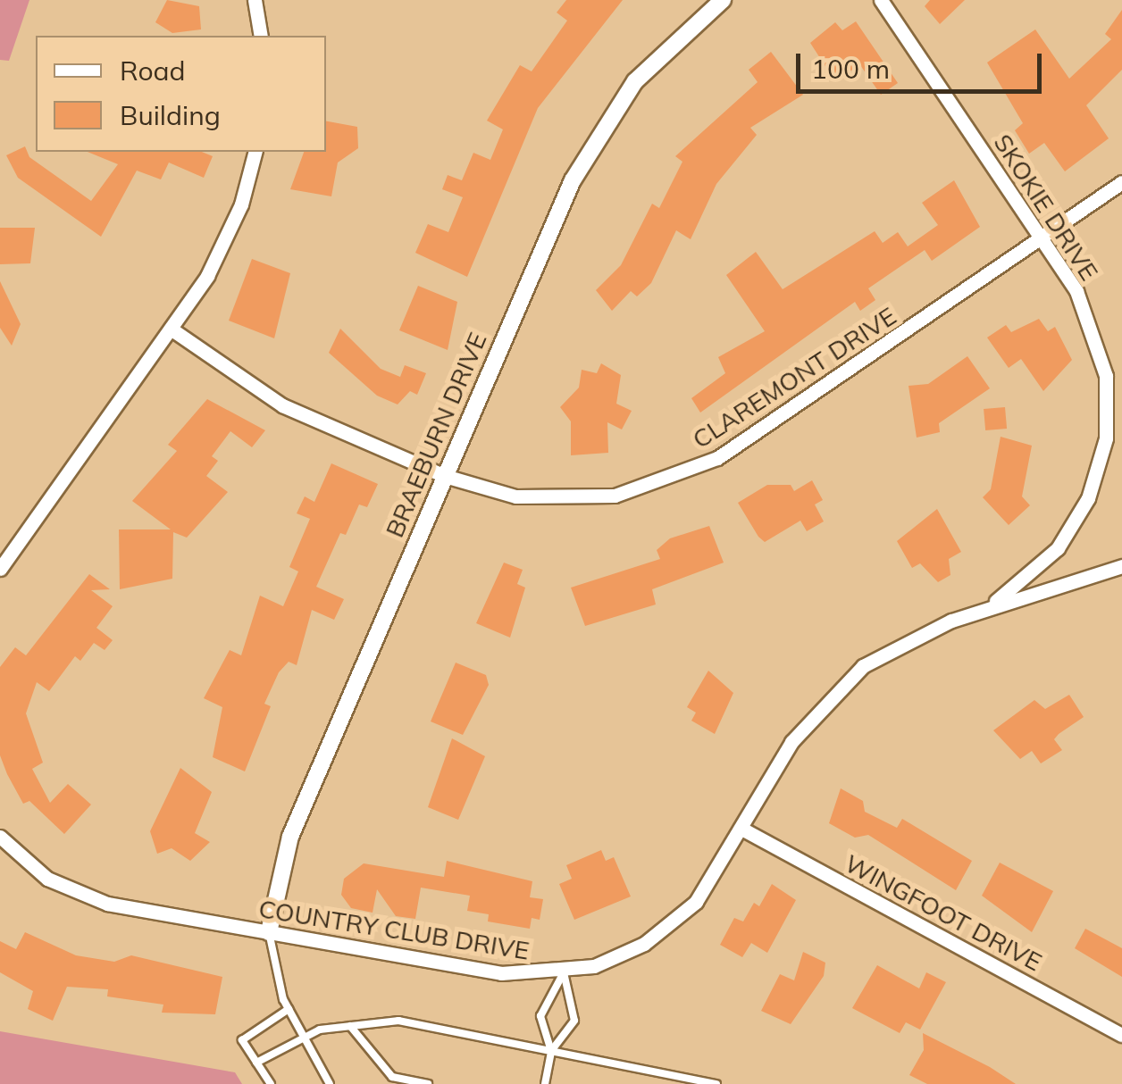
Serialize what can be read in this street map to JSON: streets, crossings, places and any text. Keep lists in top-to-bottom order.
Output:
{
  "streets": {
    "street": [
      "SKOKIE DRIVE",
      "CLAREMONT DRIVE",
      "BRAEBURN DRIVE",
      "WINGFOOT DRIVE",
      "COUNTRY CLUB DRIVE"
    ]
  },
  "crossings": [
    ["SKOKIE DRIVE", "CLAREMONT DRIVE"],
    ["SKOKIE DRIVE", "COUNTRY CLUB DRIVE"],
    ["CLAREMONT DRIVE", "BRAEBURN DRIVE"],
    ["BRAEBURN DRIVE", "COUNTRY CLUB DRIVE"],
    ["WINGFOOT DRIVE", "COUNTRY CLUB DRIVE"]
  ],
  "legend": ["Road", "Building"],
  "scale_bar": "100 m"
}
